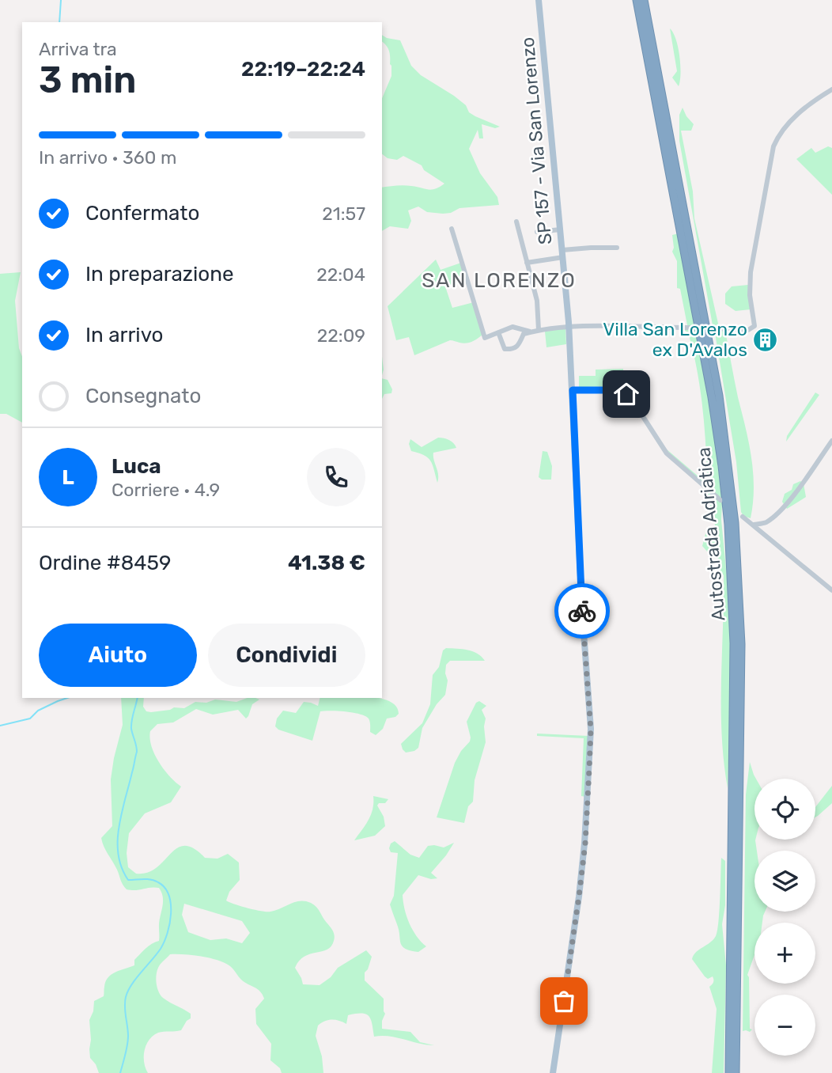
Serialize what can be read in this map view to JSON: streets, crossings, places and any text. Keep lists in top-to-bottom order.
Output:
{
  "streets": {
    "highway": ["Autostrada Adriatica"],
    "main road": ["SP 157 - Via San Lorenzo"]
  },
  "districts": ["SAN LORENZO"],
  "places": {
    "building": ["Villa San Lorenzo ex D'Avalos"]
  },
  "page": {
    "heading": ["3 min", "Arriva tra", "22:19–22:24"],
    "panel": [
      "Luca",
      "Corriere · 4.9",
      "Ordine #8459",
      "41.38 €"
    ],
    "bar": "In arrivo · 360 m",
    "list": [
      ["Confermato", "21:57"],
      ["In preparazione", "22:04"],
      ["In arrivo", "22:09"],
      "Consegnato"
    ],
    "round": "L",
    "buttons": ["Aiuto", "Condividi"],
    "map_buttons": ["+", "−"]
  }
}
